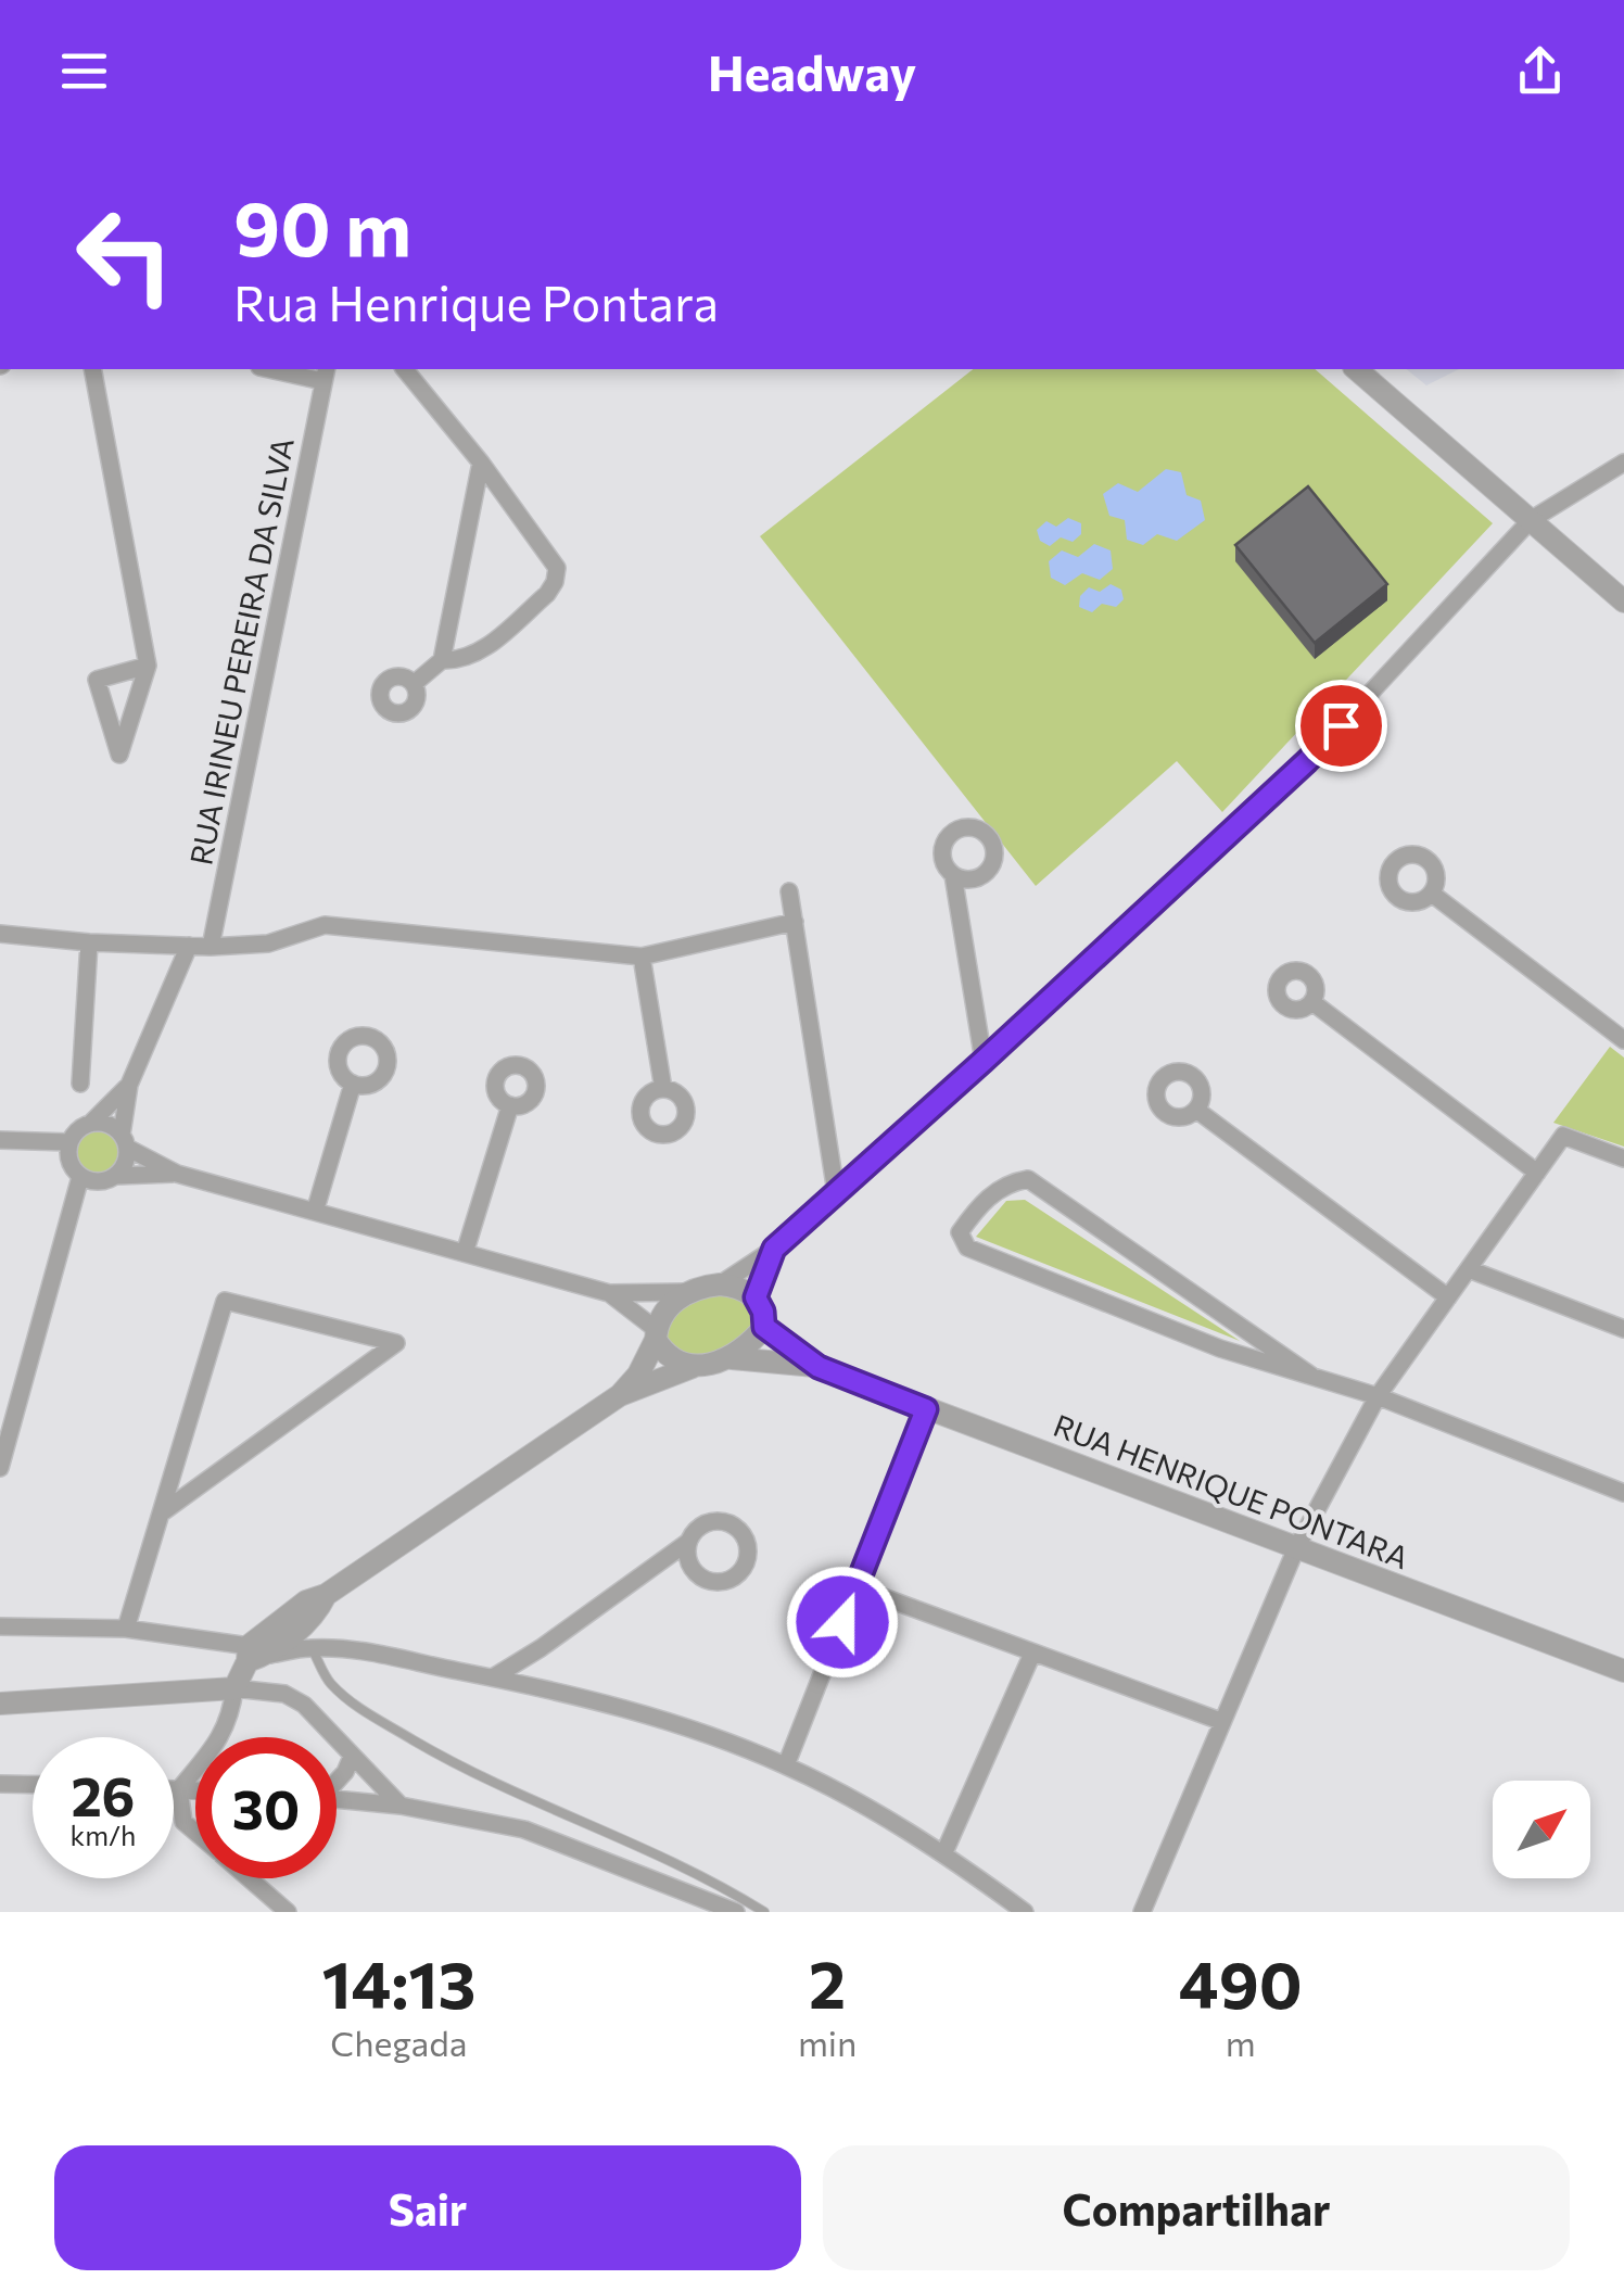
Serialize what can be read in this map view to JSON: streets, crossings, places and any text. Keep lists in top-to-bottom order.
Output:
{
  "streets": {
    "street": ["RUA IRINEU PEREIRA DA SILVA", "RUA HENRIQUE PONTARA"]
  },
  "north": "top right",
  "page": {
    "header": "Headway",
    "turn": ["90 m", "Rua Henrique Pontara"],
    "speed": "26 km/h",
    "limit": "30",
    "eta": [
      "14:13",
      "Chegada",
      "2",
      "min",
      "490",
      "m"
    ],
    "buttons": ["Sair", "Compartilhar"]
  }
}
